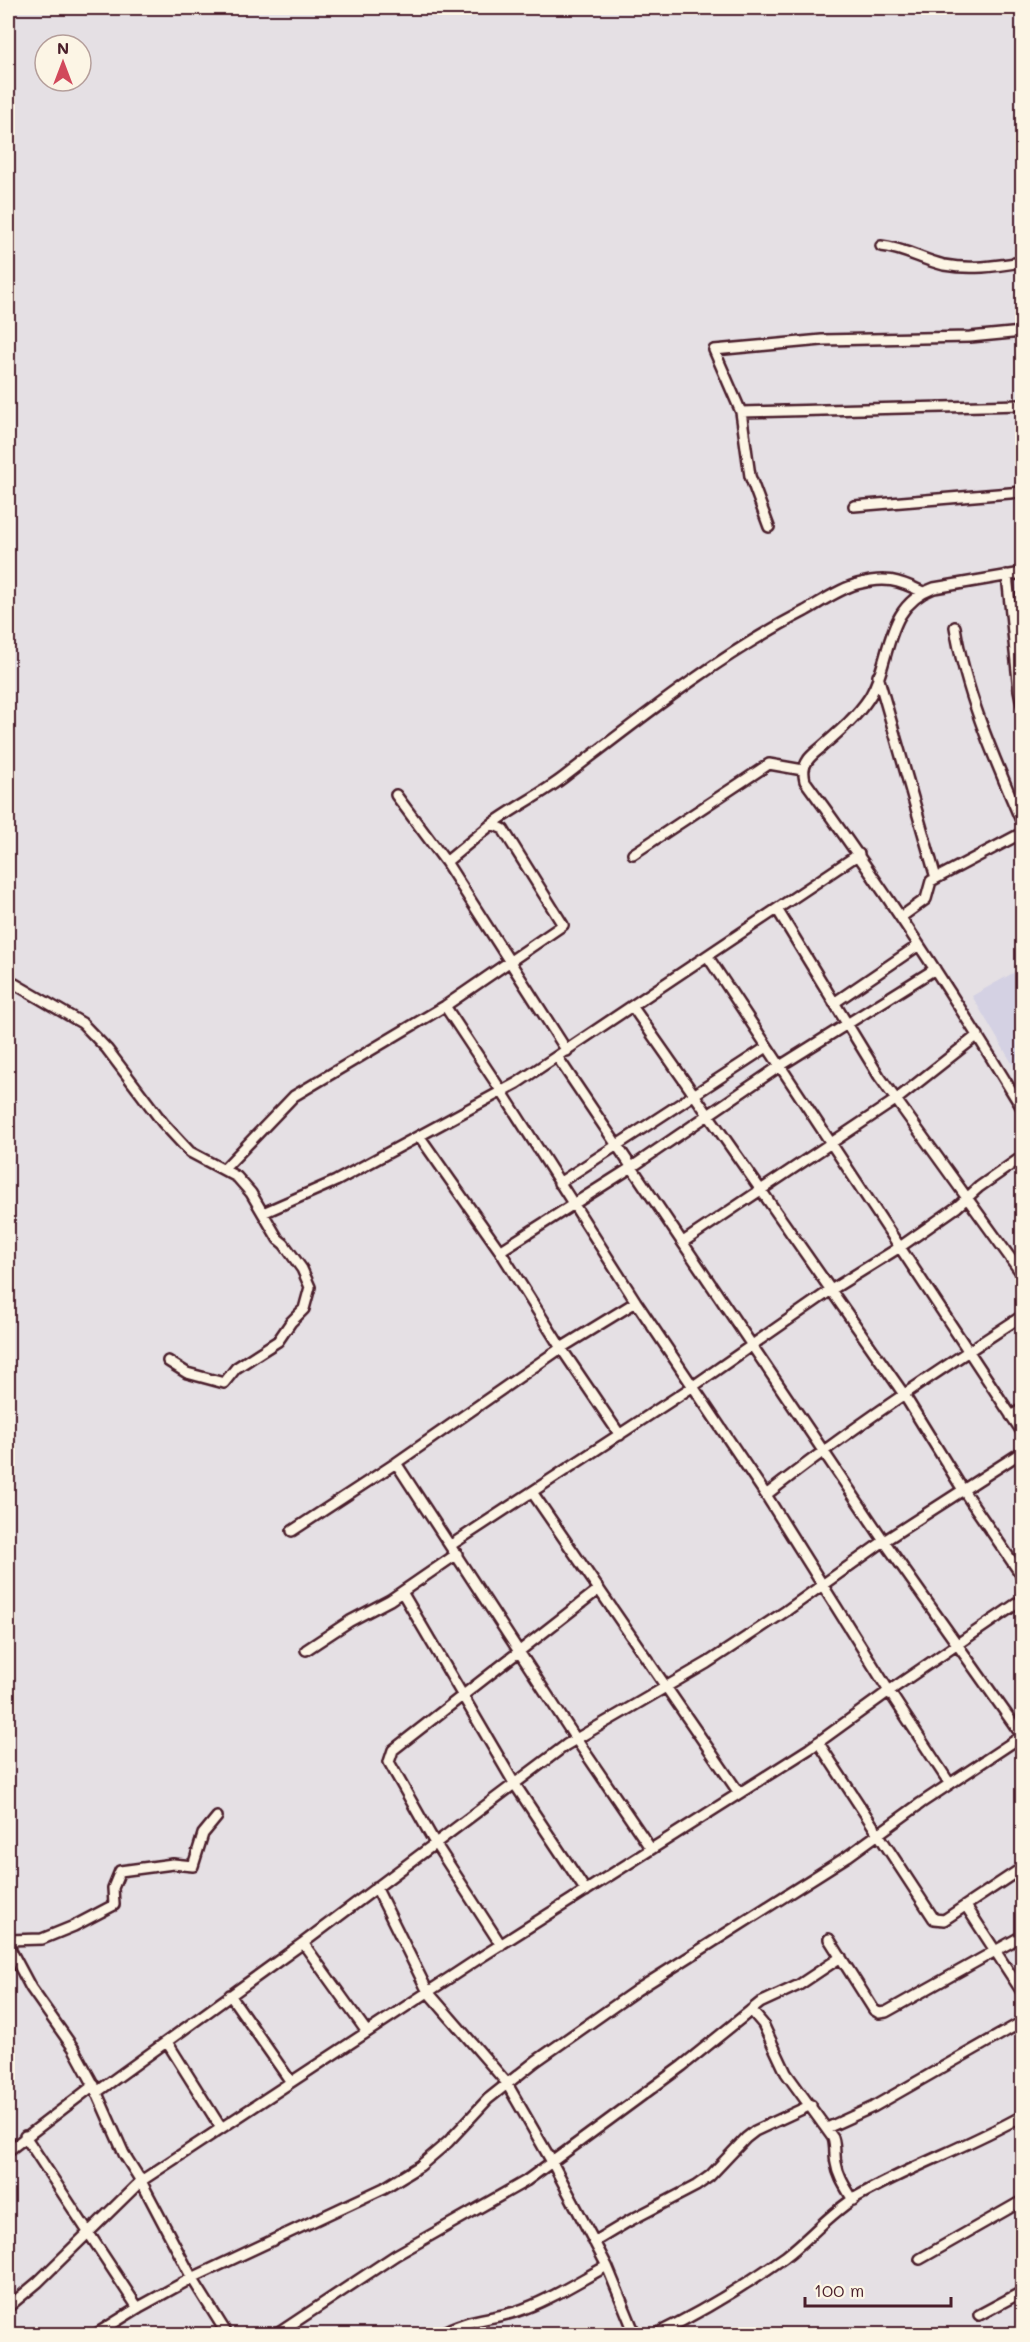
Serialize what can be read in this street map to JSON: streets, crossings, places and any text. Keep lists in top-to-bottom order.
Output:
{
  "scale_bar": "100 m",
  "north": "top"
}
